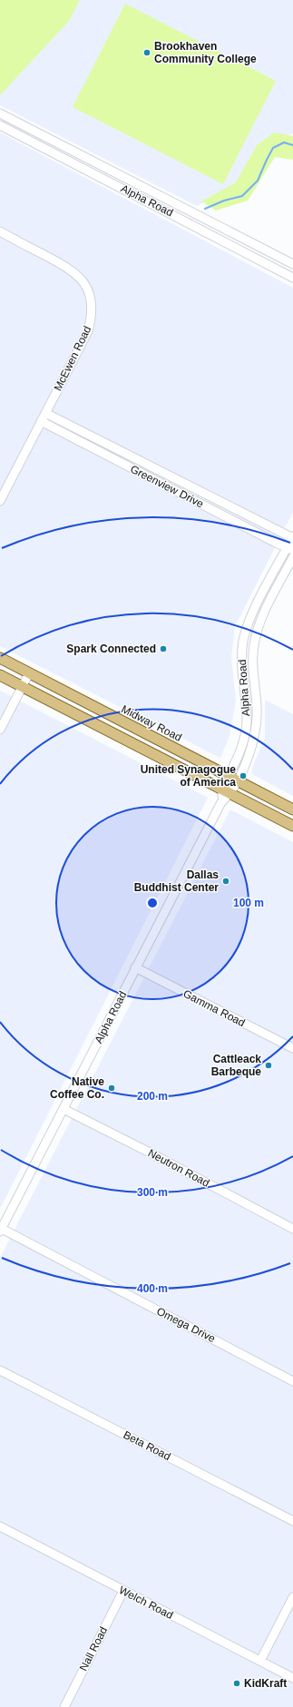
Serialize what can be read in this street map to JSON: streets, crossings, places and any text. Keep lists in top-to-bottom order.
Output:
{
  "streets": {
    "main road": ["Midway Road"],
    "street": [
      "Alpha Road",
      "McEwen Road",
      "Greenview Drive",
      "Gamma Road",
      "Neutron Road",
      "Omega Drive",
      "Beta Road",
      "Welch Road",
      "Nall Road"
    ]
  },
  "crossings": [
    ["Alpha Road", "Greenview Drive"],
    ["Alpha Road", "Midway Road"],
    ["Alpha Road", "Gamma Road"],
    ["Alpha Road", "Neutron Road"],
    ["Alpha Road", "Omega Drive"],
    ["McEwen Road", "Greenview Drive"],
    ["Welch Road", "Nall Road"]
  ],
  "places": [
    "Brookhaven Community College",
    "Spark Connected",
    "United Synagogue of America",
    "Dallas Buddhist Center",
    "Cattleack Barbeque",
    "Native Coffee Co.",
    "KidKraft"
  ],
  "rings": [
    "100 m",
    "200 m",
    "300 m",
    "400 m"
  ]
}
